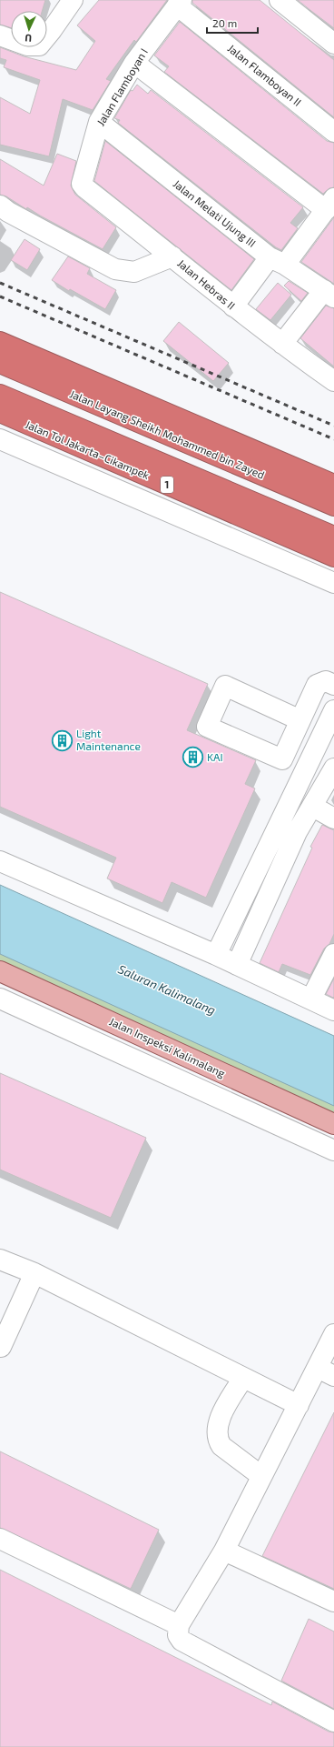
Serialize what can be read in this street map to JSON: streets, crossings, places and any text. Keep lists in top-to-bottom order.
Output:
{
  "streets": {
    "highway": ["Jalan Layang Sheikh Mohammed bin Zayed", "Jalan Tol Jakarta–Cikampek", "1"],
    "main road": ["Jalan Inspeksi Kalimalang"],
    "street": [
      "Jalan Flamboyan II",
      "Jalan Flamboyan I",
      "Jalan Melati Ujung III",
      "Jalan Hebras II"
    ]
  },
  "crossings": [
    ["Jalan Flamboyan II", "Jalan Flamboyan I"],
    ["Jalan Flamboyan I", "Jalan Melati Ujung III"],
    ["Jalan Flamboyan I", "Jalan Hebras II"]
  ],
  "water": ["Saluran Kalimalang"],
  "places": {
    "building": ["Light Maintenance", "KAI"]
  },
  "scale_bar": "20 m",
  "north": "bottom"
}
